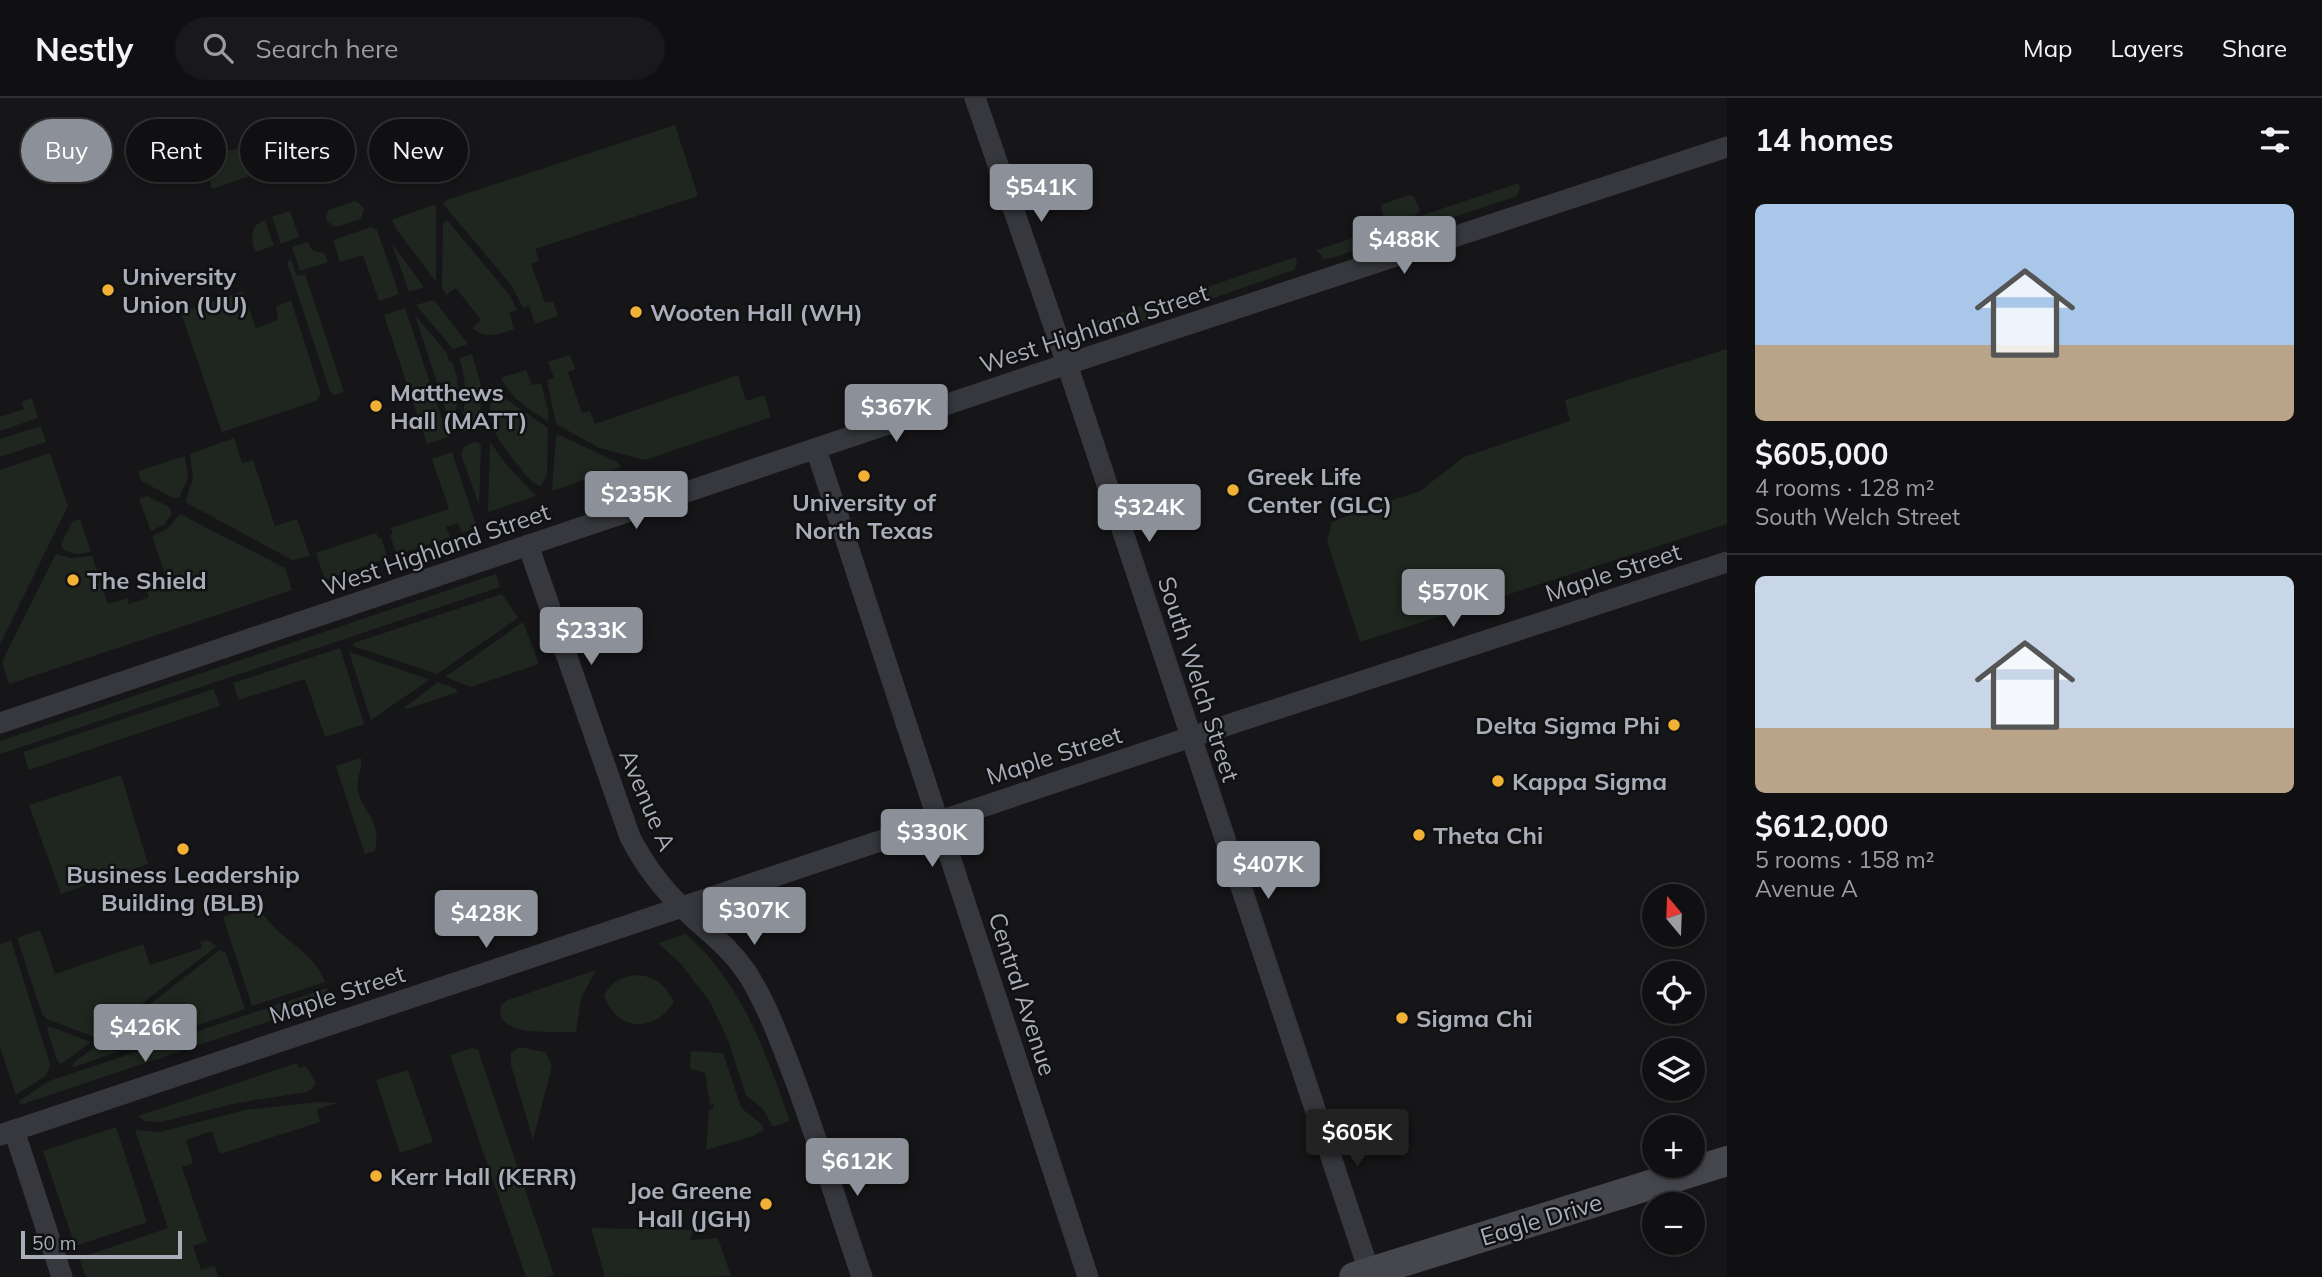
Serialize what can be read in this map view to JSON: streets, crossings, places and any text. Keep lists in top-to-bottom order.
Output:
{
  "streets": {
    "street": [
      "West Highland Street",
      "Maple Street",
      "South Welch Street",
      "Avenue A",
      "Central Avenue",
      "Eagle Drive"
    ]
  },
  "crossings": [
    ["West Highland Street", "South Welch Street"],
    ["West Highland Street", "Avenue A"],
    ["West Highland Street", "Central Avenue"],
    ["Maple Street", "South Welch Street"],
    ["Maple Street", "Avenue A"],
    ["Maple Street", "Central Avenue"],
    ["South Welch Street", "Eagle Drive"]
  ],
  "places": [
    "University Union (UU)",
    "Wooten Hall (WH)",
    "Matthews Hall (MATT)",
    "University of North Texas",
    "Greek Life Center (GLC)",
    "The Shield",
    "Delta Sigma Phi",
    "Kappa Sigma",
    "Theta Chi",
    "Business Leadership Building (BLB)",
    "Sigma Chi",
    "Kerr Hall (KERR)",
    "Joe Greene Hall (JGH)"
  ],
  "scale_bar": "50 m",
  "north": "top",
  "page": {
    "header": "Nestly",
    "search": "Search here",
    "nav": ["Map", "Layers", "Share"],
    "heading": "14 homes",
    "chip": [
      "Buy",
      "Rent",
      "Filters",
      "New"
    ],
    "price": [
      "$541K",
      "$488K",
      "$367K",
      "$235K",
      "$324K",
      "$570K",
      "$233K",
      "$330K",
      "$407K",
      "$307K",
      "$428K",
      "$426K",
      "$605K",
      "$612K"
    ],
    "list": [
      {
        "name": "$605,000",
        "note": "4 rooms · 128 m² · South Welch Street"
      },
      {
        "name": "$612,000",
        "note": "5 rooms · 158 m² · Avenue A"
      }
    ],
    "map_buttons": ["+", "−"],
    "scale": "50 m"
  }
}
